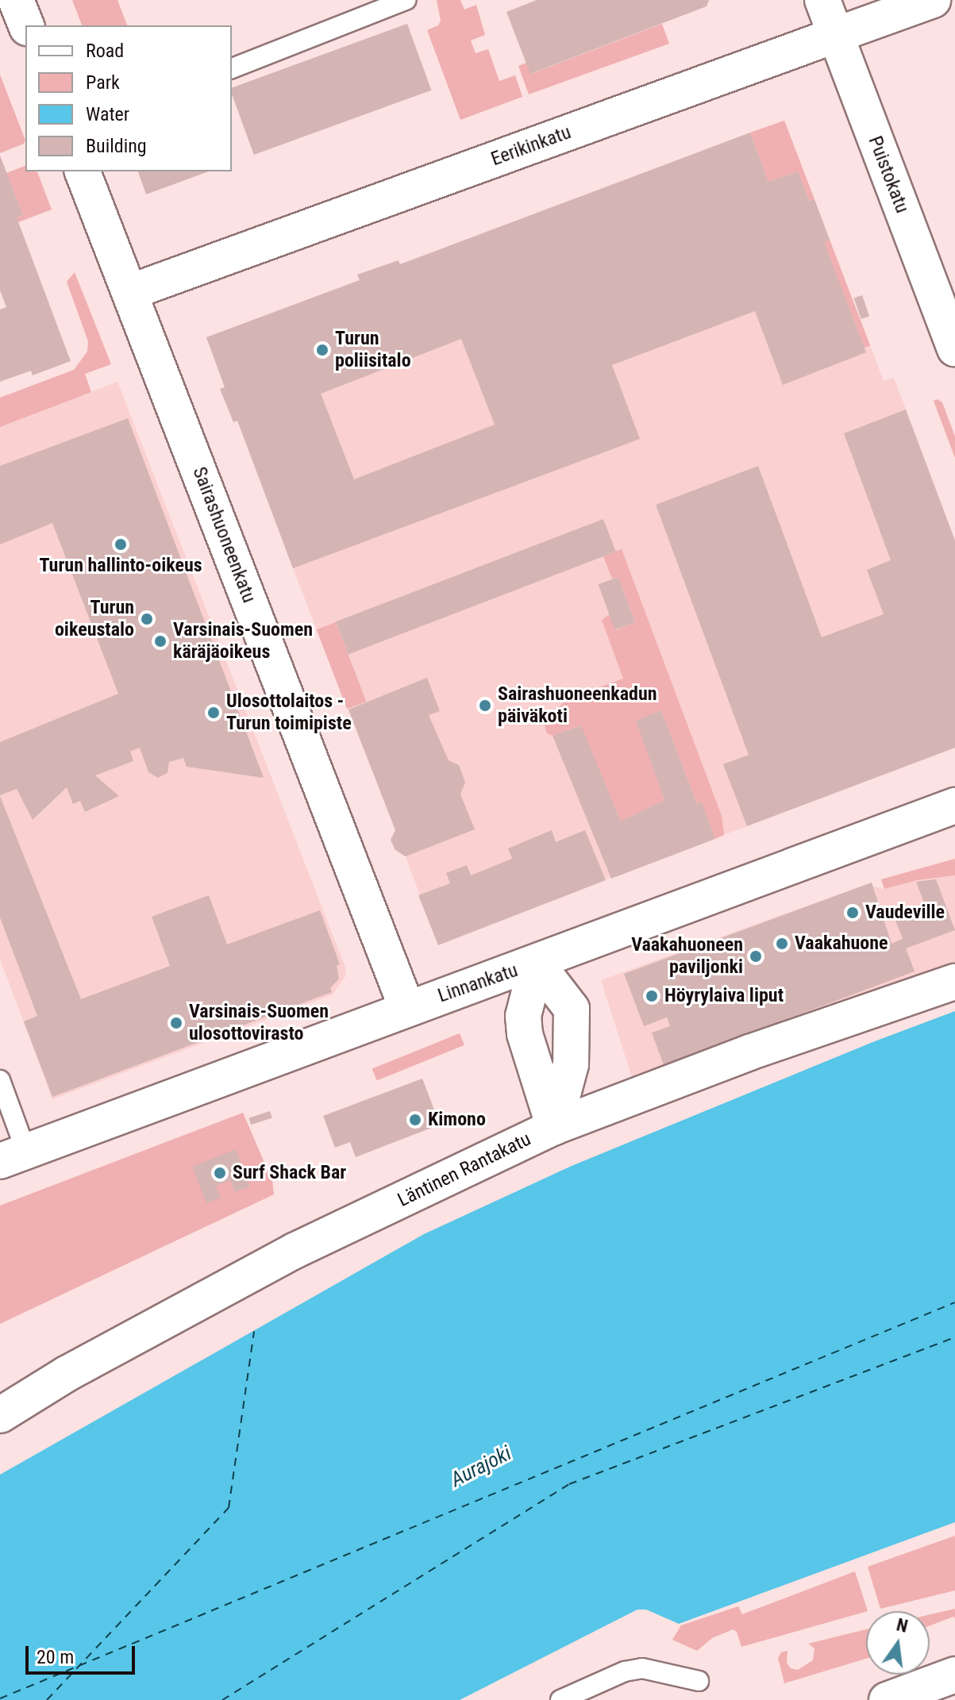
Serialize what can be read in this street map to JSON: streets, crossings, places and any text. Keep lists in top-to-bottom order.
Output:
{
  "streets": {
    "street": [
      "Eerikinkatu",
      "Puistokatu",
      "Sairashuoneenkatu",
      "Linnankatu",
      "Läntinen Rantakatu"
    ]
  },
  "crossings": [
    ["Eerikinkatu", "Puistokatu"],
    ["Eerikinkatu", "Sairashuoneenkatu"],
    ["Sairashuoneenkatu", "Linnankatu"]
  ],
  "water": ["Aurajoki"],
  "places": [
    "Turun poliisitalo",
    "Turun hallinto-oikeus",
    "Turun oikeustalo",
    "Varsinais-Suomen käräjäoikeus",
    "Sairashuoneenkadun päiväkoti",
    "Ulosottolaitos - Turun toimipiste",
    "Vaudeville",
    "Vaakahuone",
    "Vaakahuoneen paviljonki",
    "Höyrylaiva liput",
    "Varsinais-Suomen ulosottovirasto",
    "Kimono",
    "Surf Shack Bar"
  ],
  "legend": [
    "Road",
    "Park",
    "Water",
    "Building"
  ],
  "scale_bar": "20 m",
  "north": "top"
}
